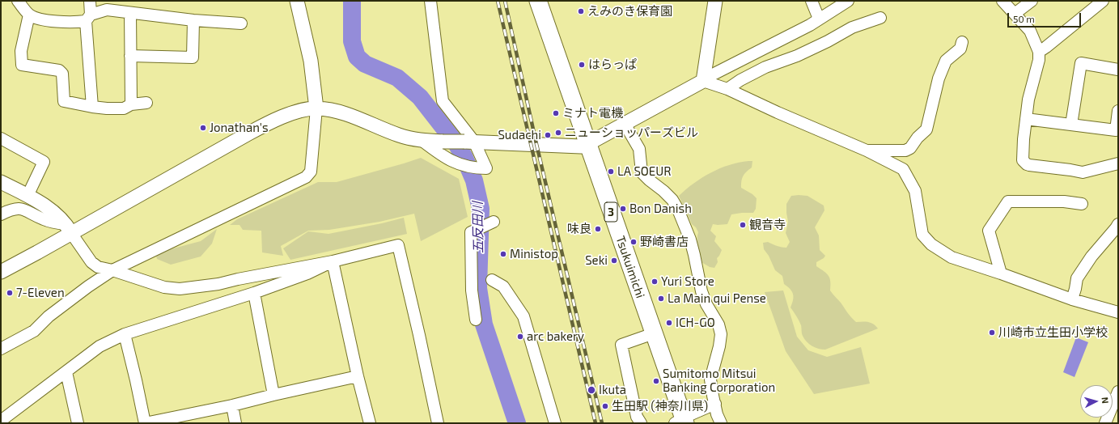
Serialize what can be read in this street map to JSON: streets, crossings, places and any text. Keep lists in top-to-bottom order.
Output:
{
  "streets": {
    "main road": ["3", "Tsukuimichi"]
  },
  "water": ["五反田川"],
  "places": [
    "えみのき保育園",
    "はらっぱ",
    "ミナト電機",
    "Jonathan's",
    "ニューショッパーズビル",
    "Sudachi",
    "LA SOEUR",
    "Bon Danish",
    "観音寺",
    "味良",
    "野崎書店",
    "Ministop",
    "Seki",
    "Yuri Store",
    "7-Eleven",
    "La Main qui Pense",
    "ICH-GO",
    "川崎市立生田小学校",
    "arc bakery",
    "Sumitomo Mitsui Banking Corporation",
    "Ikuta",
    "生田駅 (神奈川県)"
  ],
  "scale_bar": "50 m",
  "north": "right"
}
